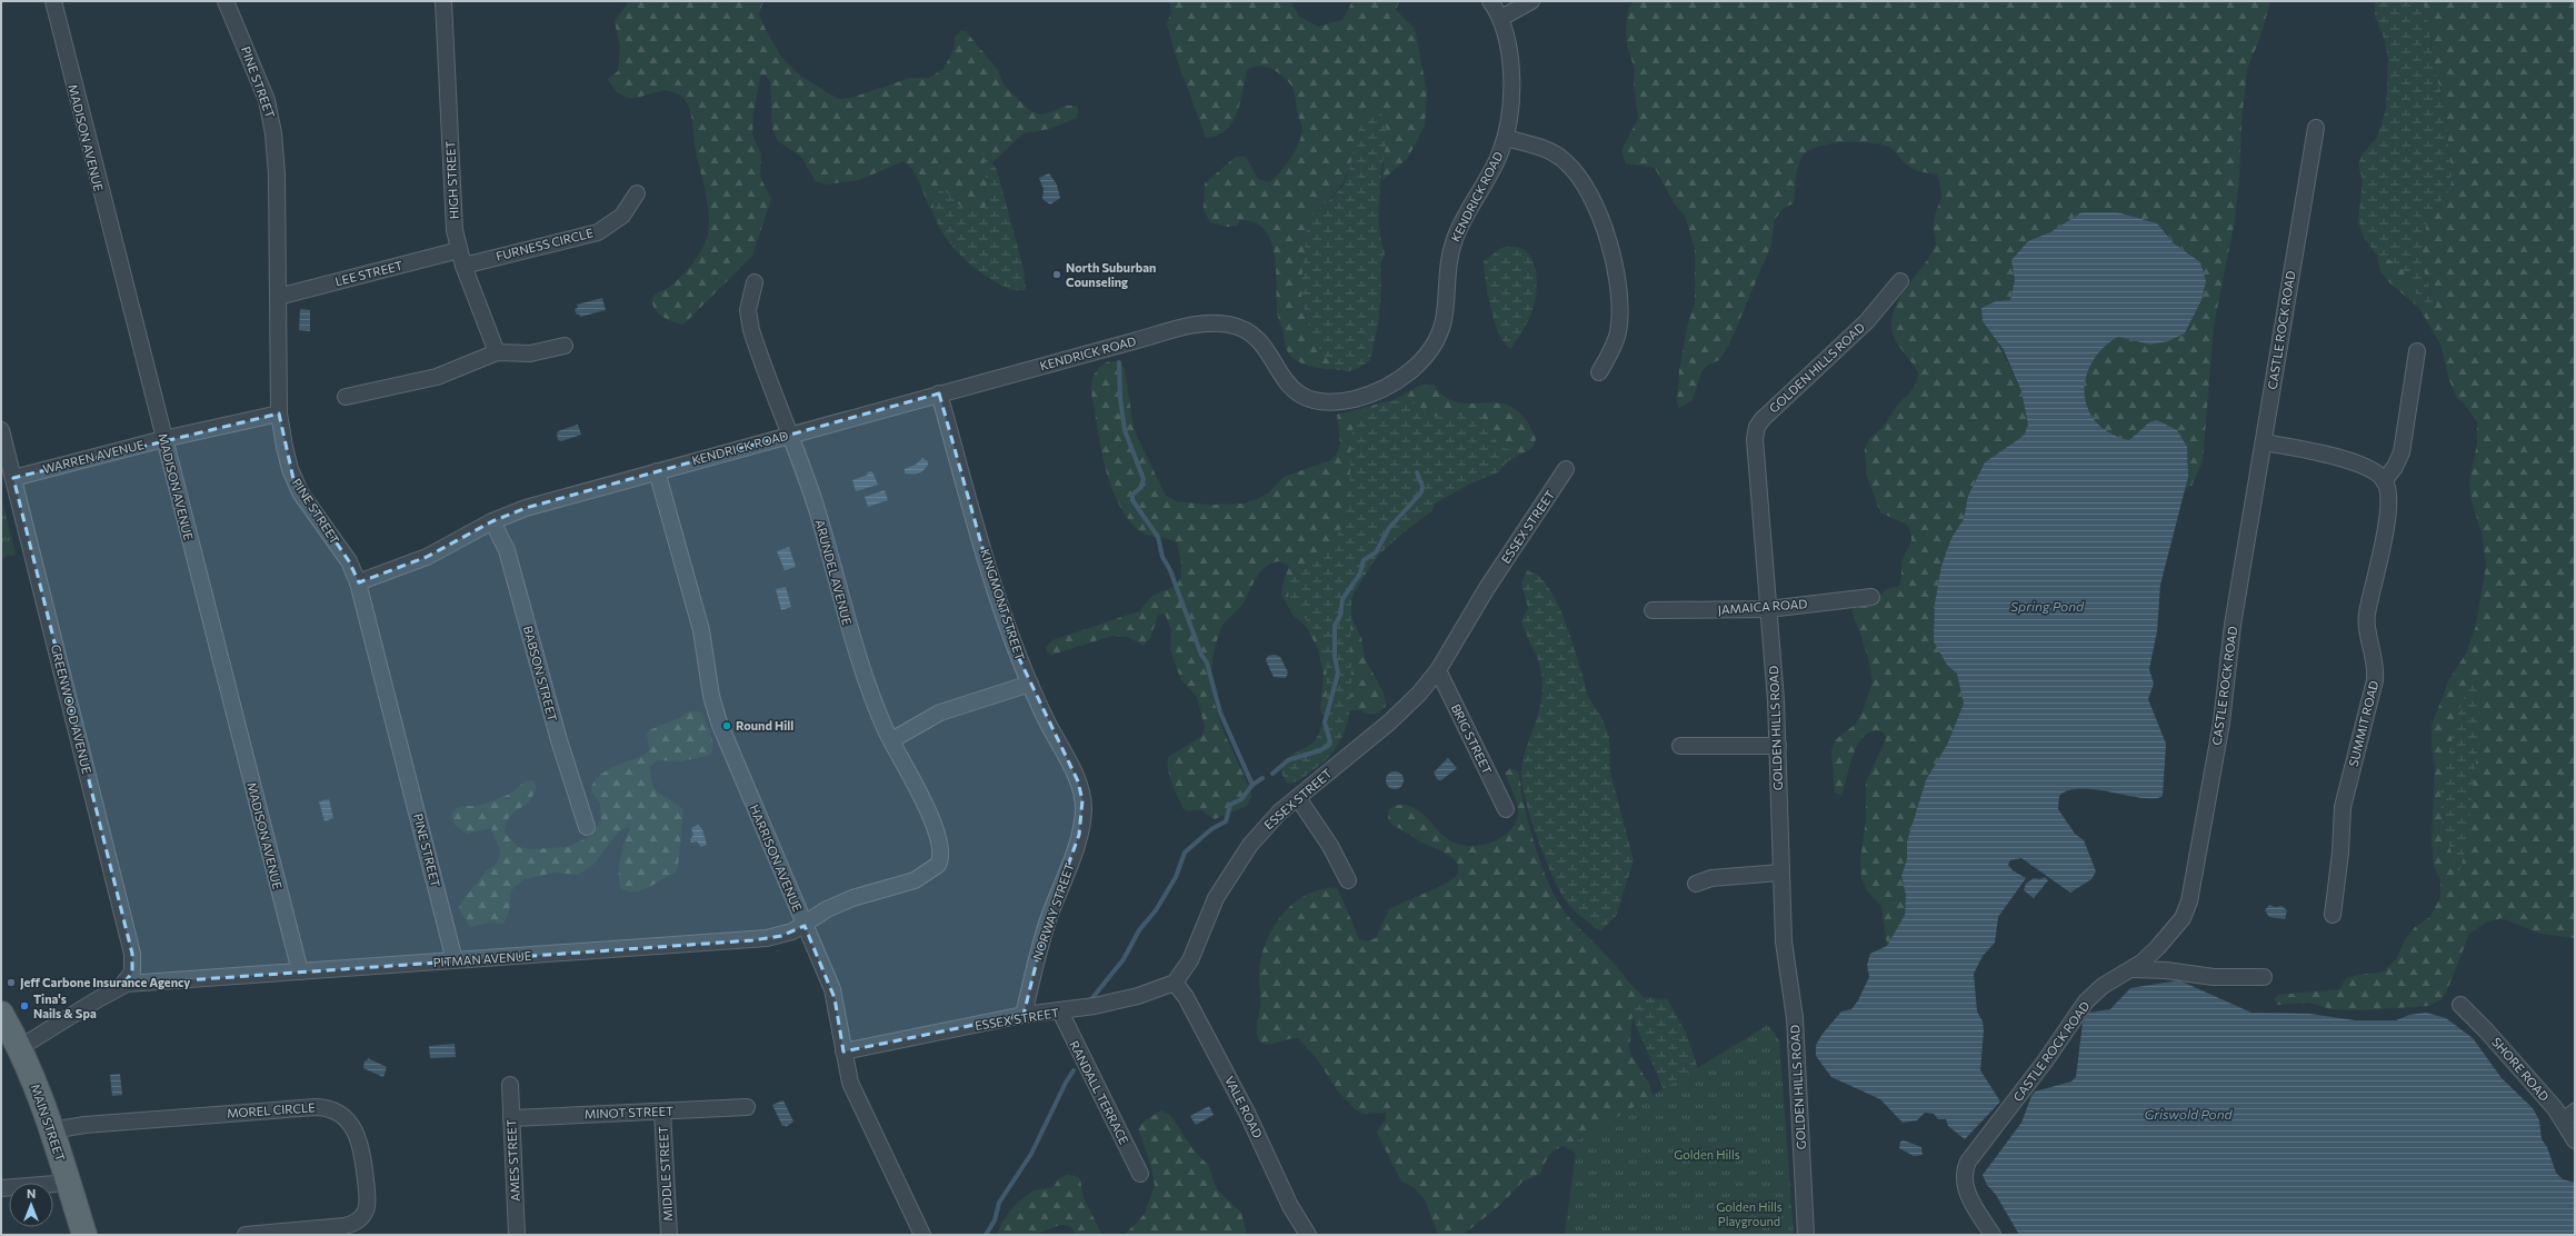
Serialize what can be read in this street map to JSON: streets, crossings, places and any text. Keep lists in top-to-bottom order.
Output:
{
  "streets": {
    "main road": ["MAIN STREET"],
    "street": [
      "PINE STREET",
      "MADISON AVENUE",
      "HIGH STREET",
      "KENDRICK ROAD",
      "FURNESS CIRCLE",
      "LEE STREET",
      "CASTLE ROCK ROAD",
      "GOLDEN HILLS ROAD",
      "WARREN AVENUE",
      "ESSEX STREET",
      "ARUNDEL AVENUE",
      "KINGMONT STREET",
      "JAMAICA ROAD",
      "BABSON STREET",
      "GREENWOOD AVENUE",
      "SUMMIT ROAD",
      "BRIG STREET",
      "HARRISON AVENUE",
      "NORWAY STREET",
      "PITMAN AVENUE",
      "SHORE ROAD",
      "RANDALL TERRACE",
      "VALE ROAD",
      "MOREL CIRCLE",
      "MINOT STREET",
      "AMES STREET",
      "MIDDLE STREET"
    ]
  },
  "crossings": [
    ["PINE STREET", "KENDRICK ROAD"],
    ["PINE STREET", "LEE STREET"],
    ["PINE STREET", "WARREN AVENUE"],
    ["PINE STREET", "PITMAN AVENUE"],
    ["MADISON AVENUE", "WARREN AVENUE"],
    ["MADISON AVENUE", "PITMAN AVENUE"],
    ["HIGH STREET", "FURNESS CIRCLE"],
    ["HIGH STREET", "LEE STREET"],
    ["KENDRICK ROAD", "ARUNDEL AVENUE"],
    ["KENDRICK ROAD", "KINGMONT STREET"],
    ["KENDRICK ROAD", "BABSON STREET"],
    ["KENDRICK ROAD", "HARRISON AVENUE"],
    ["GOLDEN HILLS ROAD", "JAMAICA ROAD"],
    ["WARREN AVENUE", "GREENWOOD AVENUE"],
    ["ESSEX STREET", "BRIG STREET"],
    ["ESSEX STREET", "HARRISON AVENUE"],
    ["ESSEX STREET", "NORWAY STREET"],
    ["ESSEX STREET", "RANDALL TERRACE"],
    ["ESSEX STREET", "VALE ROAD"],
    ["ARUNDEL AVENUE", "PITMAN AVENUE"],
    ["KINGMONT STREET", "NORWAY STREET"],
    ["GREENWOOD AVENUE", "PITMAN AVENUE"],
    ["HARRISON AVENUE", "PITMAN AVENUE"],
    ["PITMAN AVENUE", "MAIN STREET"],
    ["MOREL CIRCLE", "MAIN STREET"],
    ["MINOT STREET", "AMES STREET"],
    ["MINOT STREET", "MIDDLE STREET"]
  ],
  "water": ["Spring Pond", "Griswold Pond"],
  "parks": ["Golden Hills", "Golden Hills Playground"],
  "places": [
    "North Suburban Counseling",
    "Round Hill",
    "Jeff Carbone Insurance Agency",
    "Tina's Nails & Spa"
  ],
  "north": "top"
}
